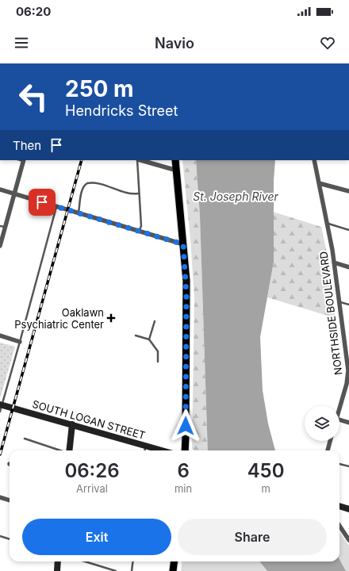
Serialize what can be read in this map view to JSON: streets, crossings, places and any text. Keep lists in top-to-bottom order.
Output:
{
  "streets": {
    "street": ["NORTHSIDE BOULEVARD", "SOUTH LOGAN STREET"]
  },
  "water": ["St. Joseph River"],
  "places": {
    "health": ["Oaklawn Psychiatric Center"]
  },
  "page": {
    "status": "06:20",
    "header": "Navio",
    "turn": ["250 m", "Hendricks Street"],
    "then": "Then",
    "eta": [
      "06:26",
      "Arrival",
      "6",
      "min",
      "450",
      "m"
    ],
    "buttons": ["Exit", "Share"]
  }
}
